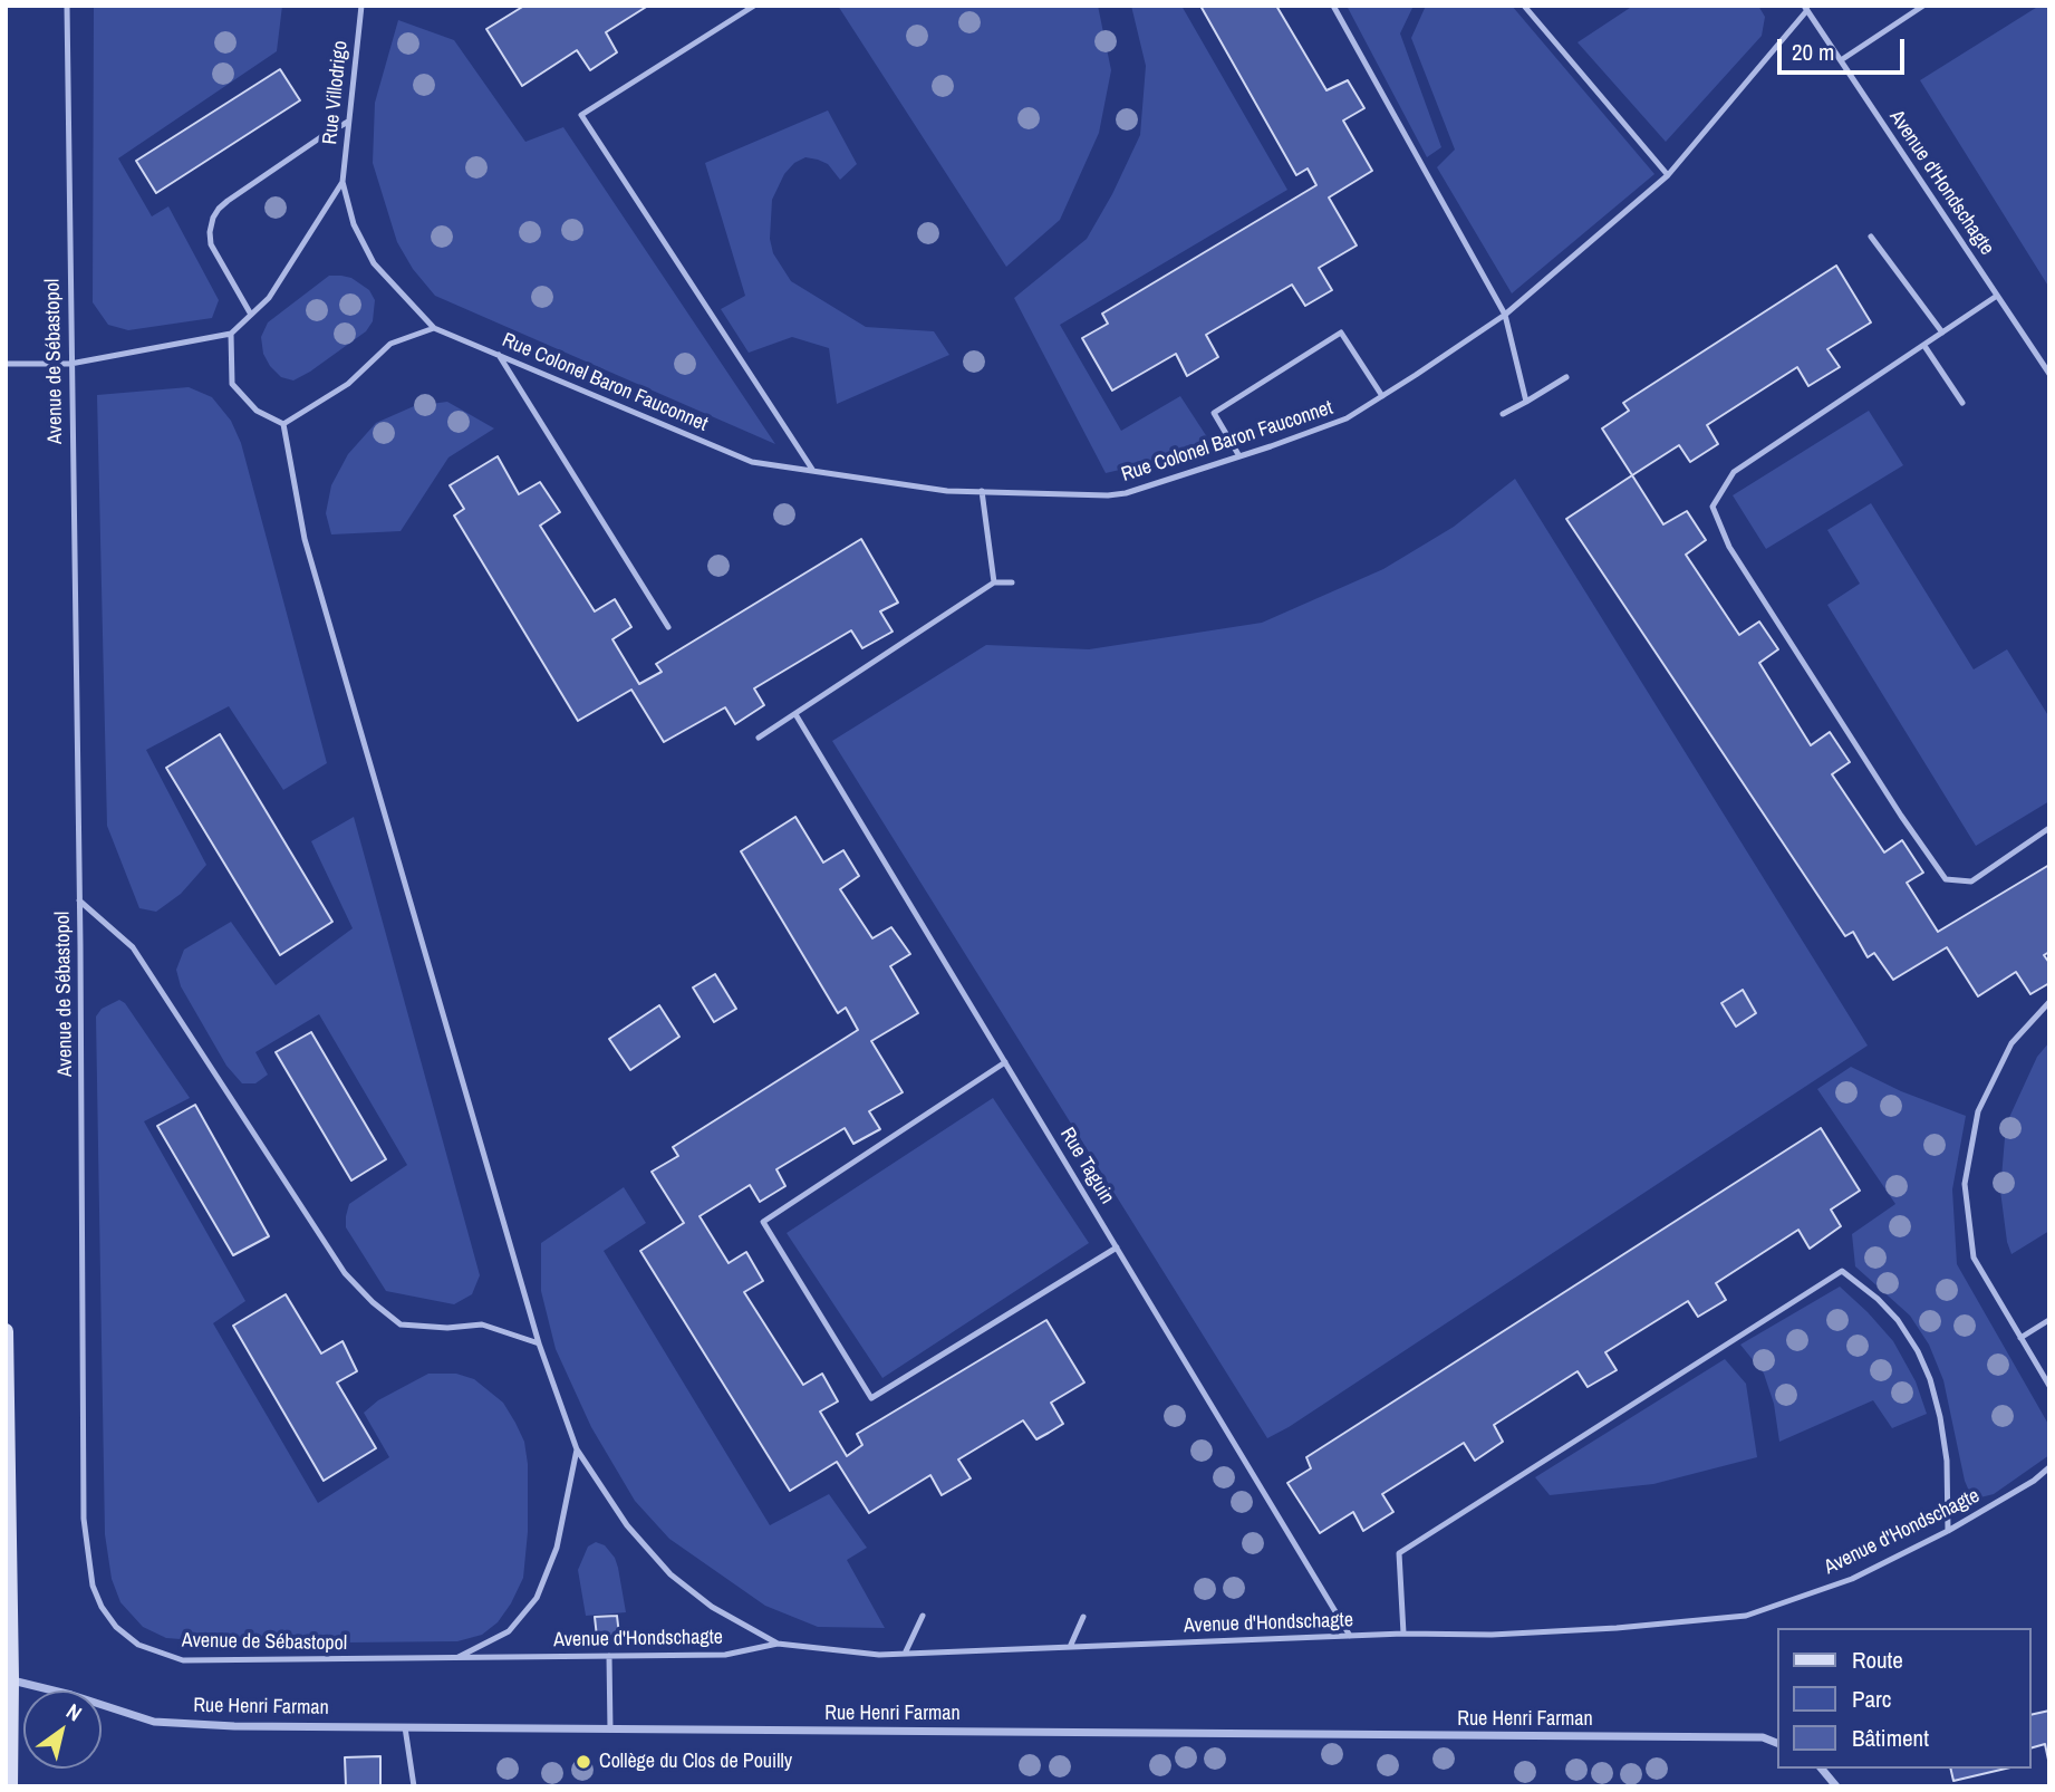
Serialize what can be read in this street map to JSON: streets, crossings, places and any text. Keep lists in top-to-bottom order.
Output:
{
  "streets": {
    "street": ["Rue Henri Farman"],
    "lane": [
      "Rue Villodrigo",
      "Avenue d'Hondschagte",
      "Avenue de Sébastopol",
      "Rue Colonel Baron Fauconnet",
      "Rue Taguin"
    ]
  },
  "crossings": [
    ["Avenue d'Hondschagte", "Avenue de Sébastopol"],
    ["Avenue d'Hondschagte", "Rue Colonel Baron Fauconnet"],
    ["Avenue d'Hondschagte", "Rue Taguin"]
  ],
  "places": ["Collège du Clos de Pouilly"],
  "legend": ["Route", "Parc", "Bâtiment"],
  "scale_bar": "20 m",
  "north": "top right"
}
